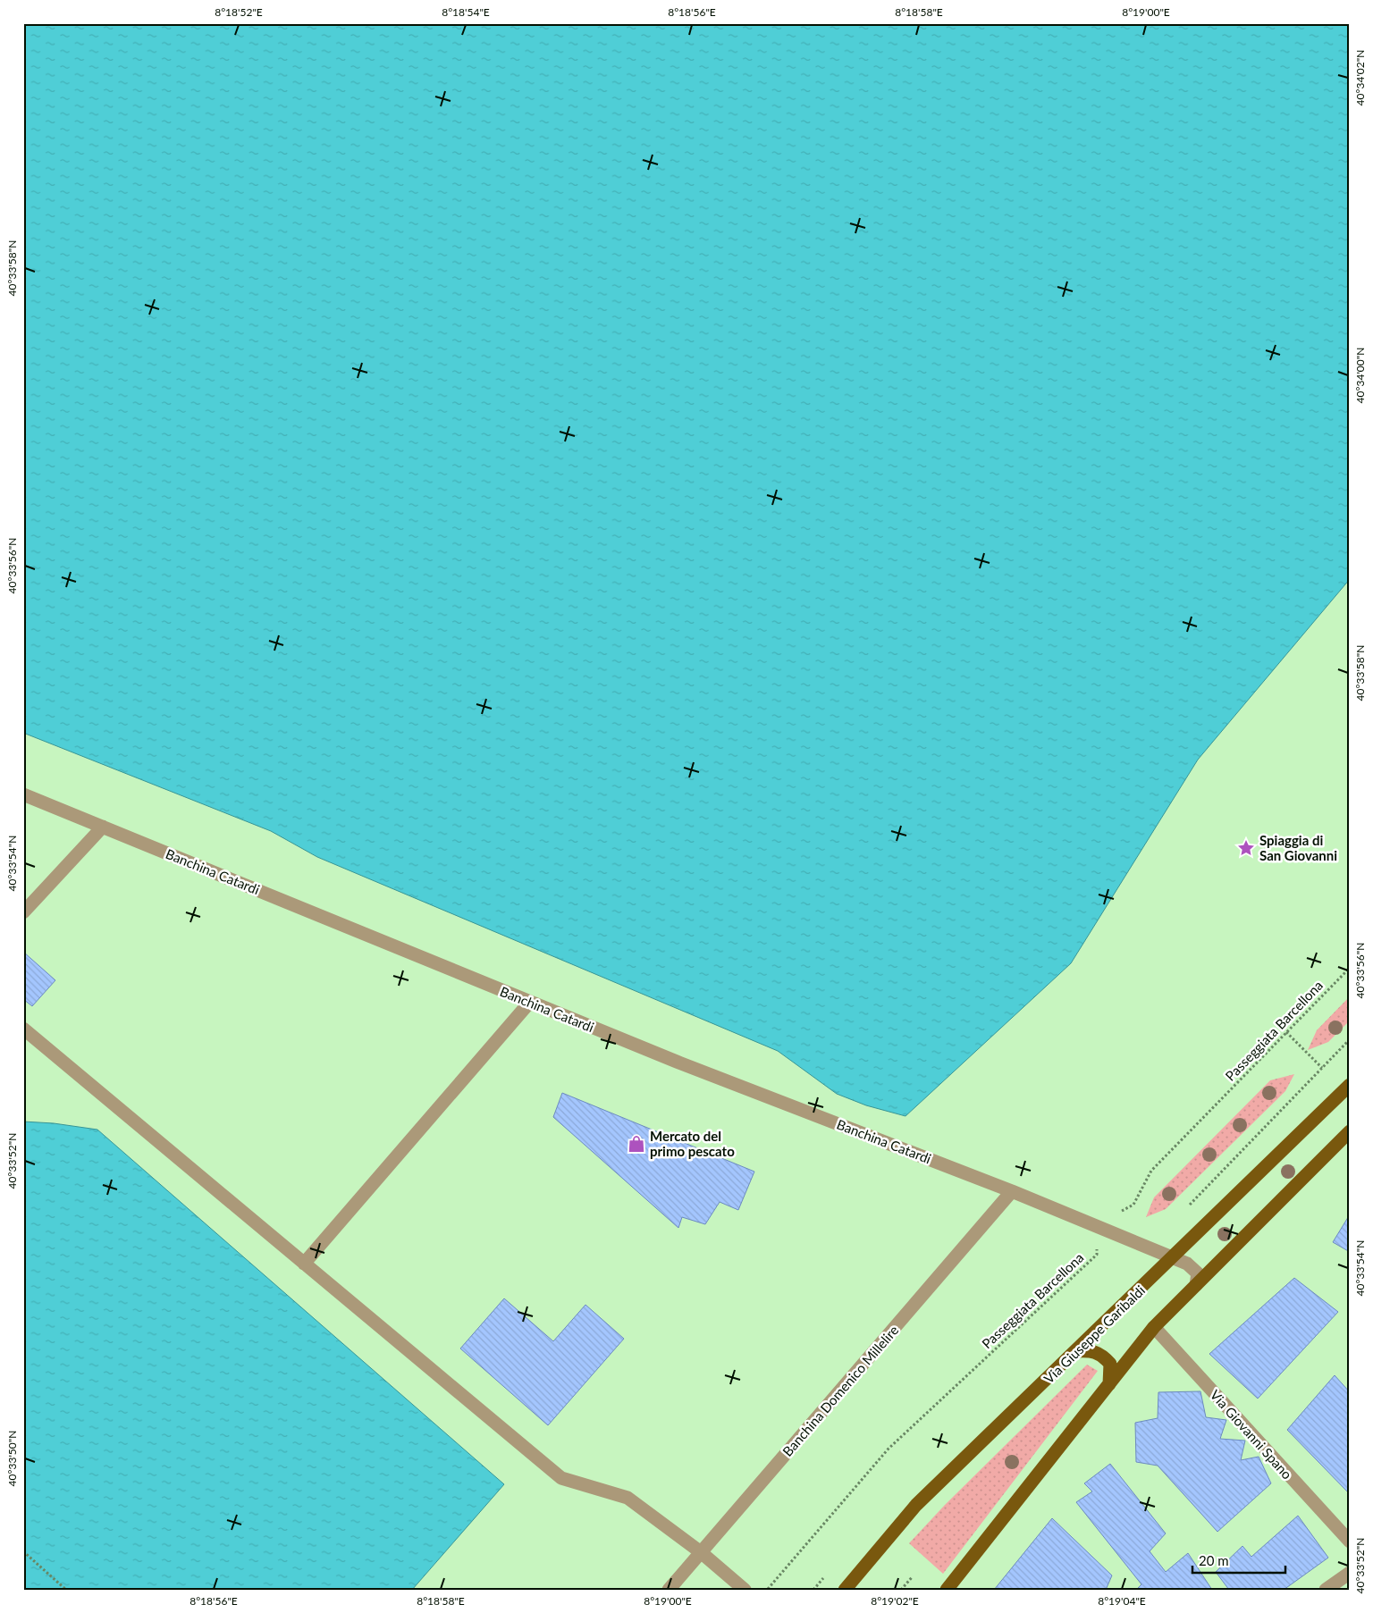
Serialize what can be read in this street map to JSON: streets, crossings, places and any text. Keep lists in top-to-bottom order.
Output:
{
  "streets": {
    "main road": ["Via Giuseppe Garibaldi"],
    "street": ["Banchina Catardi", "Banchina Domenico Millelire", "Via Giovanni Spano"],
    "path": ["Passeggiata Barcellona"]
  },
  "crossings": [
    ["Banchina Catardi", "Passeggiata Barcellona"],
    ["Banchina Catardi", "Via Giuseppe Garibaldi"],
    ["Banchina Catardi", "Banchina Domenico Millelire"]
  ],
  "places": {
    "place": ["Spiaggia di San Giovanni"],
    "shop": ["Mercato del primo pescato"]
  },
  "scale_bar": "20 m",
  "coordinates": [
    "8°18'52\"E",
    "8°18'54\"E",
    "8°18'56\"E",
    "8°18'58\"E",
    "8°19'00\"E",
    "40°34'02\"N",
    "40°33'58\"N",
    "40°34'00\"N",
    "40°33'56\"N",
    "40°33'54\"N",
    "40°33'52\"N",
    "40°33'50\"N",
    "8°19'02\"E",
    "8°19'04\"E"
  ]
}
